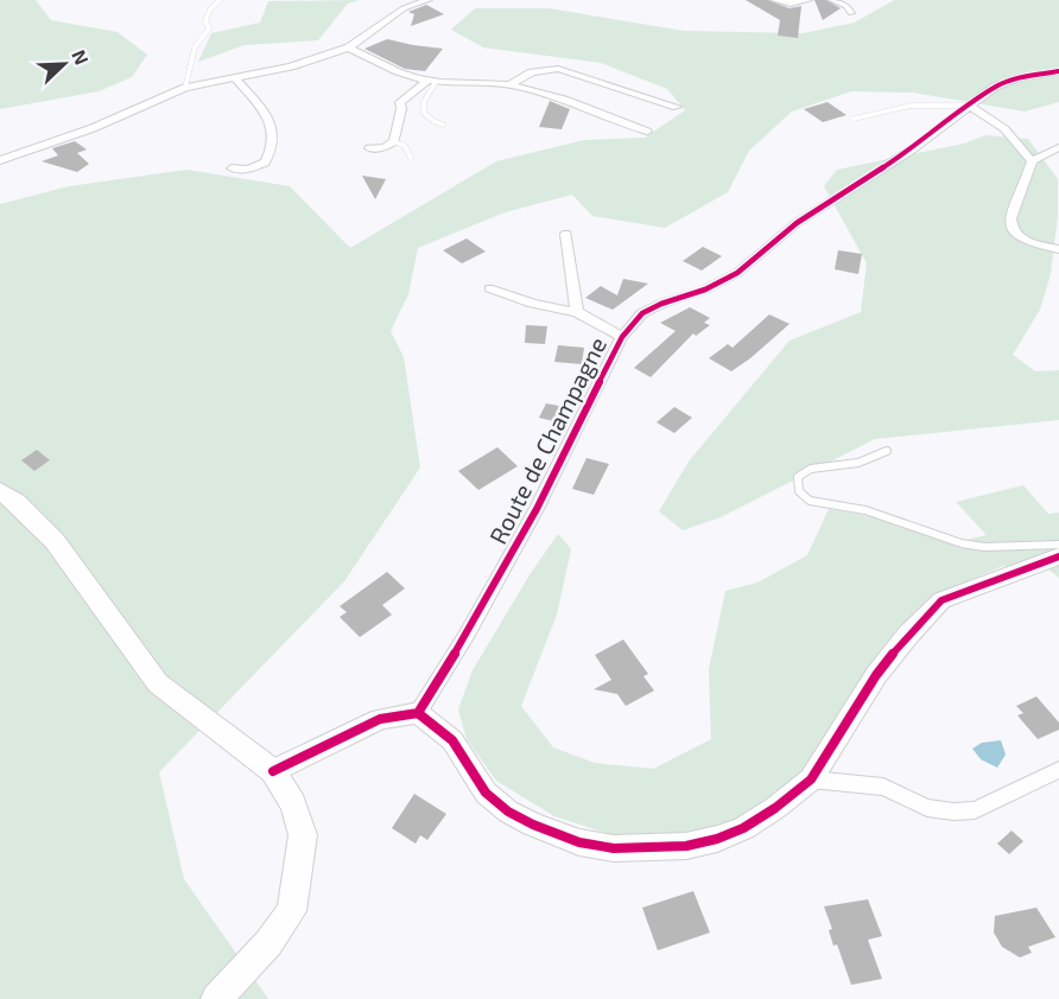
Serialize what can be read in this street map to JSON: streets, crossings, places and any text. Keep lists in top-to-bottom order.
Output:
{
  "streets": {
    "street": ["Route de Champagne"]
  },
  "north": "top right"
}
